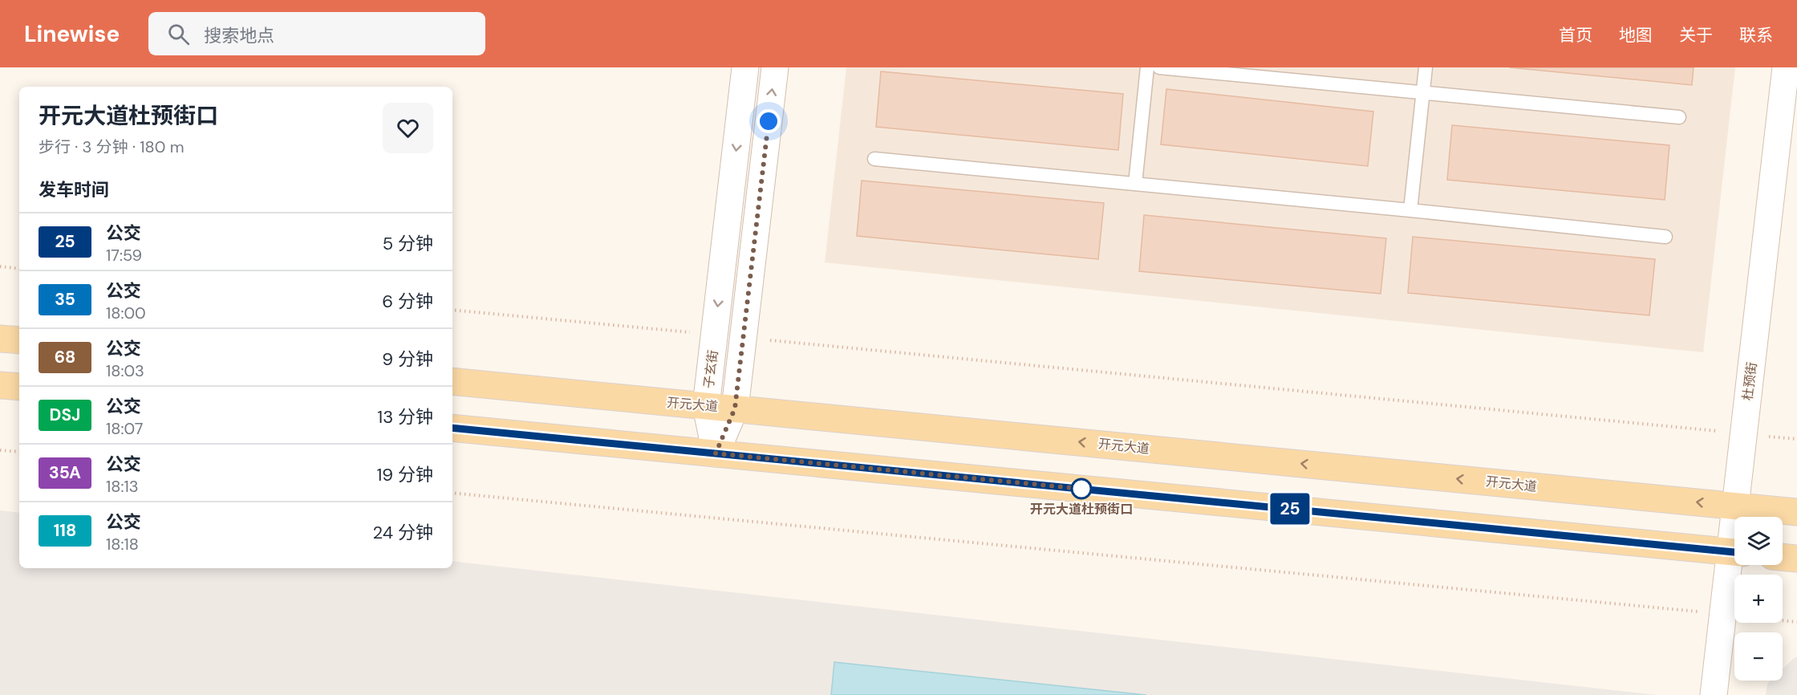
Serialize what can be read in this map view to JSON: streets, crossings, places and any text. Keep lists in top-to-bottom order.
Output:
{
  "streets": {
    "main road": ["开元大道"],
    "street": ["子玄街", "杜预街"]
  },
  "crossings": [
    ["子玄街", "开元大道"],
    ["杜预街", "开元大道"]
  ],
  "places": ["开元大道杜预街口"],
  "lines": ["bus line 25"],
  "page": {
    "header": "Linewise",
    "search": "搜索地点",
    "nav": [
      "首页",
      "地图",
      "关于",
      "联系"
    ],
    "on_map": "25",
    "heading": [
      ["开元大道杜预街口", "步行 · 3 分钟 · 180 m"],
      "发车时间"
    ],
    "list": [
      {
        "mark": "25",
        "name": "公交",
        "note": "17:59",
        "value": "5 分钟"
      },
      {
        "mark": "35",
        "name": "公交",
        "note": "18:00",
        "value": "6 分钟"
      },
      {
        "mark": "68",
        "name": "公交",
        "note": "18:03",
        "value": "9 分钟"
      },
      {
        "mark": "DSJ",
        "name": "公交",
        "note": "18:07",
        "value": "13 分钟"
      },
      {
        "mark": "35A",
        "name": "公交",
        "note": "18:13",
        "value": "19 分钟"
      },
      {
        "mark": "118",
        "name": "公交",
        "note": "18:18",
        "value": "24 分钟"
      }
    ],
    "map_buttons": ["+", "−"]
  }
}
